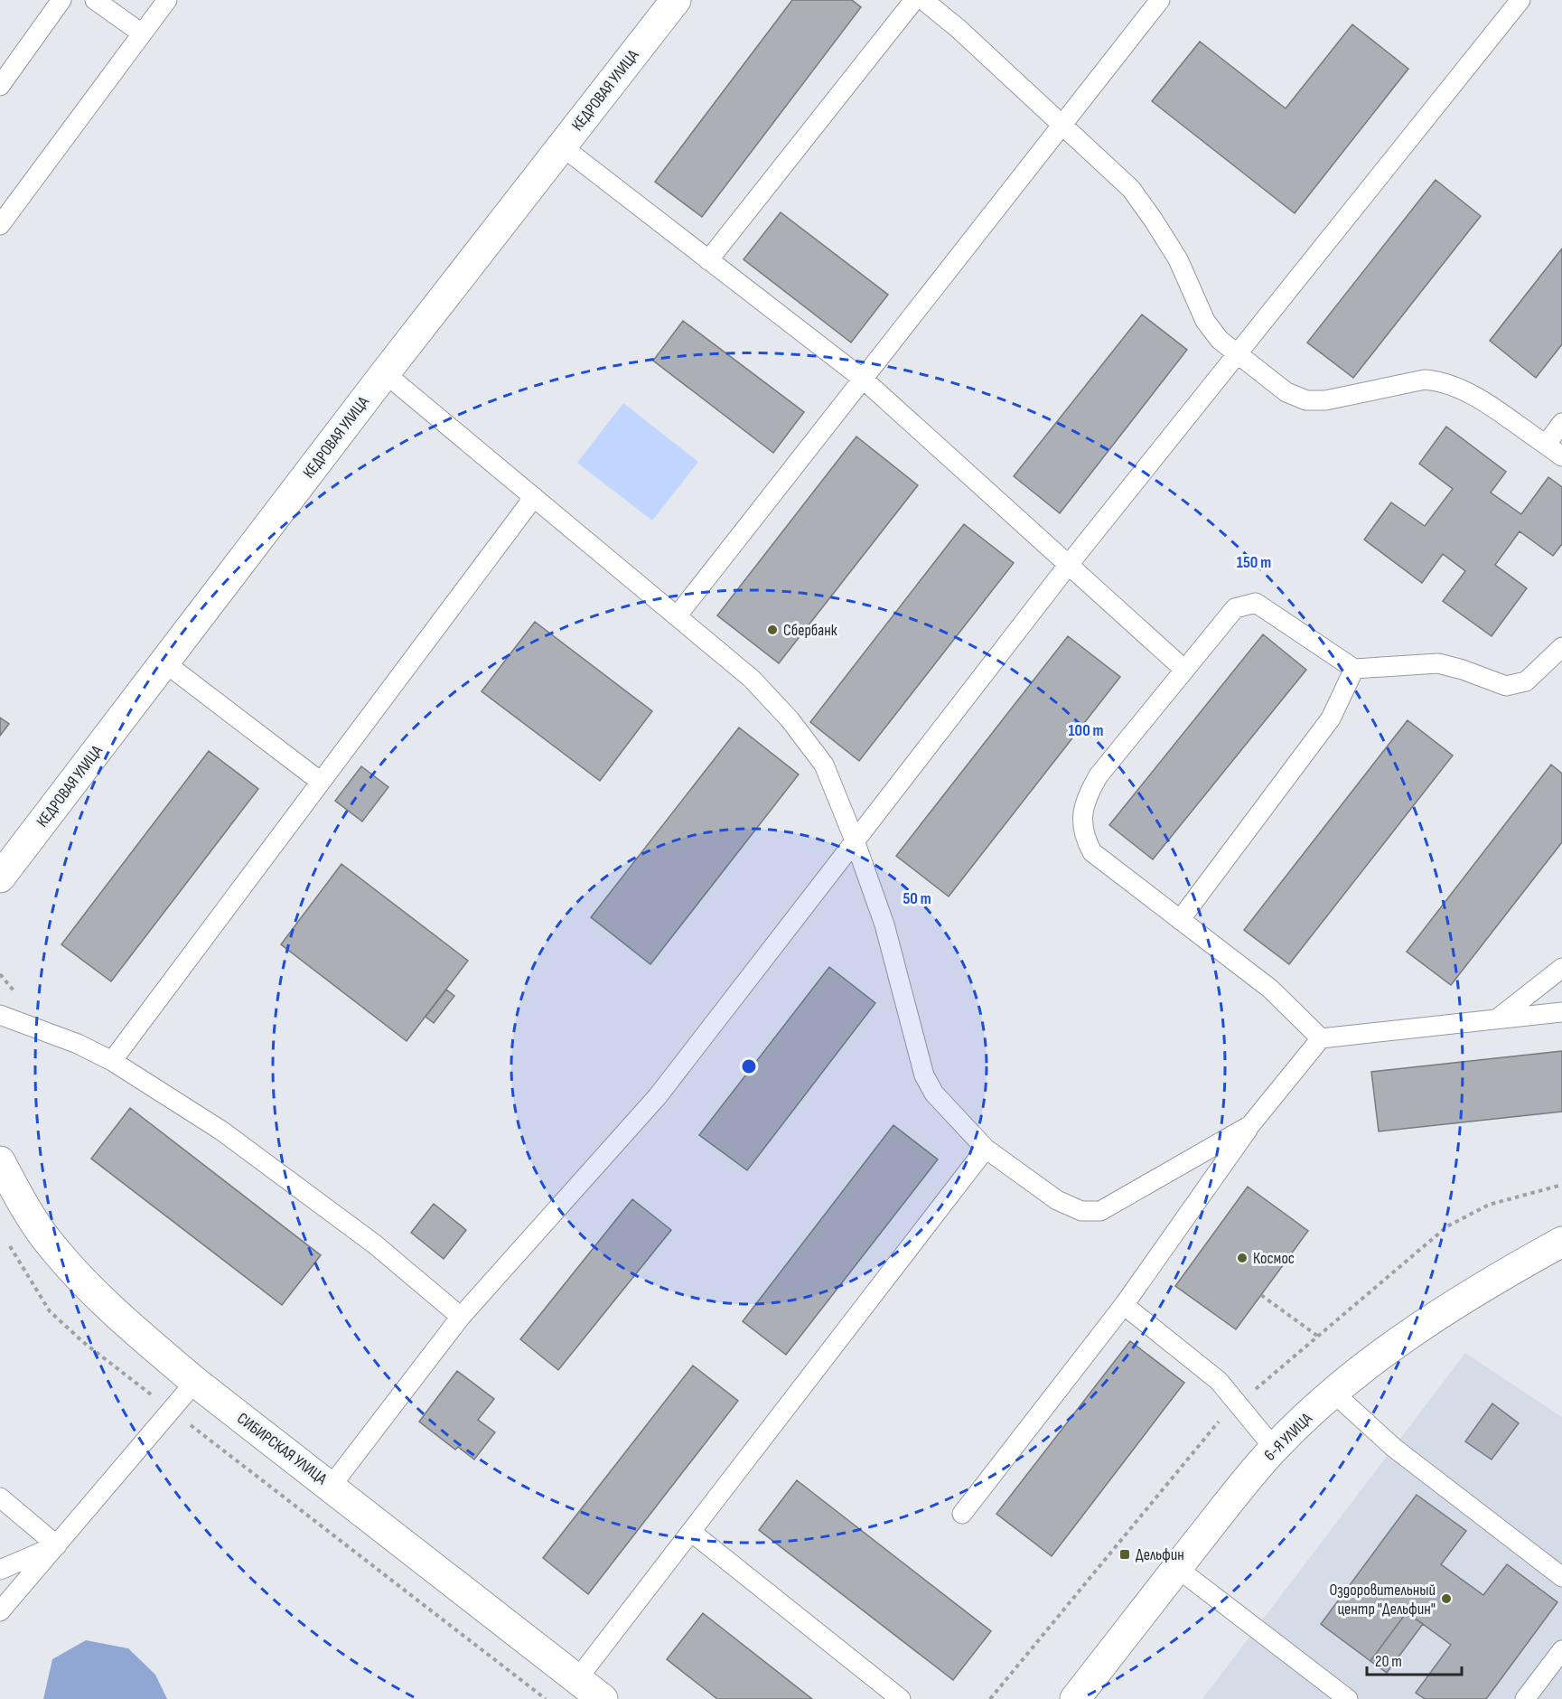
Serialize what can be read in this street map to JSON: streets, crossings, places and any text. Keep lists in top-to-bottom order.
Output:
{
  "streets": {
    "street": ["КЕДРОВАЯ УЛИЦА", "6-Я УЛИЦА", "СИБИРСКАЯ УЛИЦА"]
  },
  "places": {
    "other": ["Сбербанк", "Космос", "Оздоровительный центр \"Дельфин\""],
    "transit": ["Дельфин"]
  },
  "scale_bar": "20 m",
  "rings": ["150 m", "100 m", "50 m"]
}
